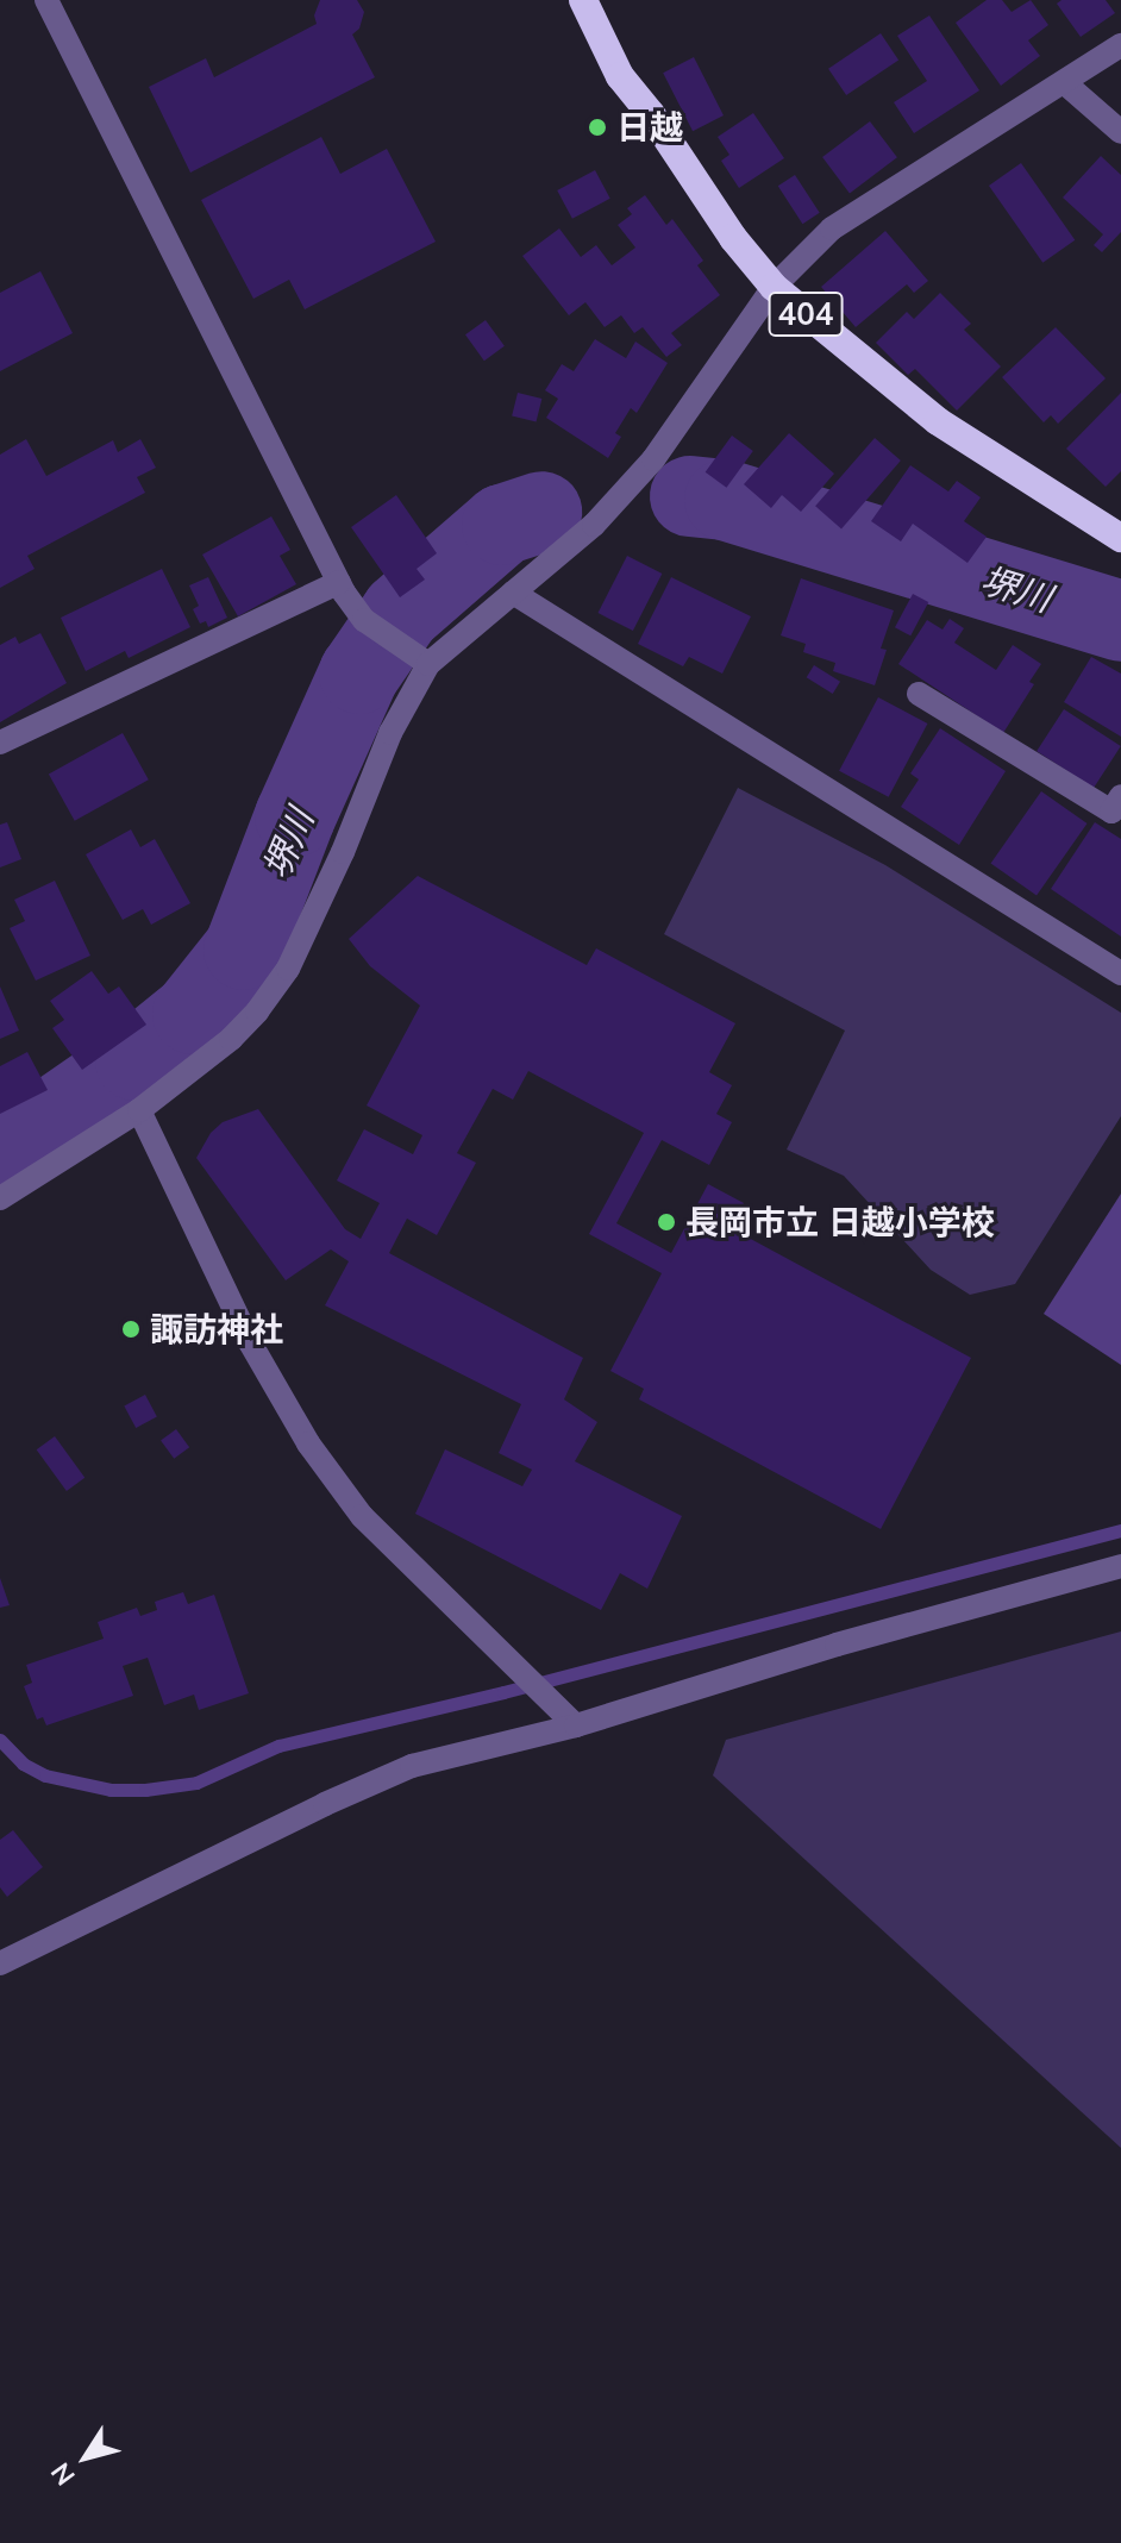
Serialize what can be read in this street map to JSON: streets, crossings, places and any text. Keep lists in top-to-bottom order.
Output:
{
  "streets": {
    "highway": ["404"]
  },
  "water": ["堺川"],
  "places": ["日越", "長岡市立 日越小学校", "諏訪神社"],
  "north": "bottom left"
}
